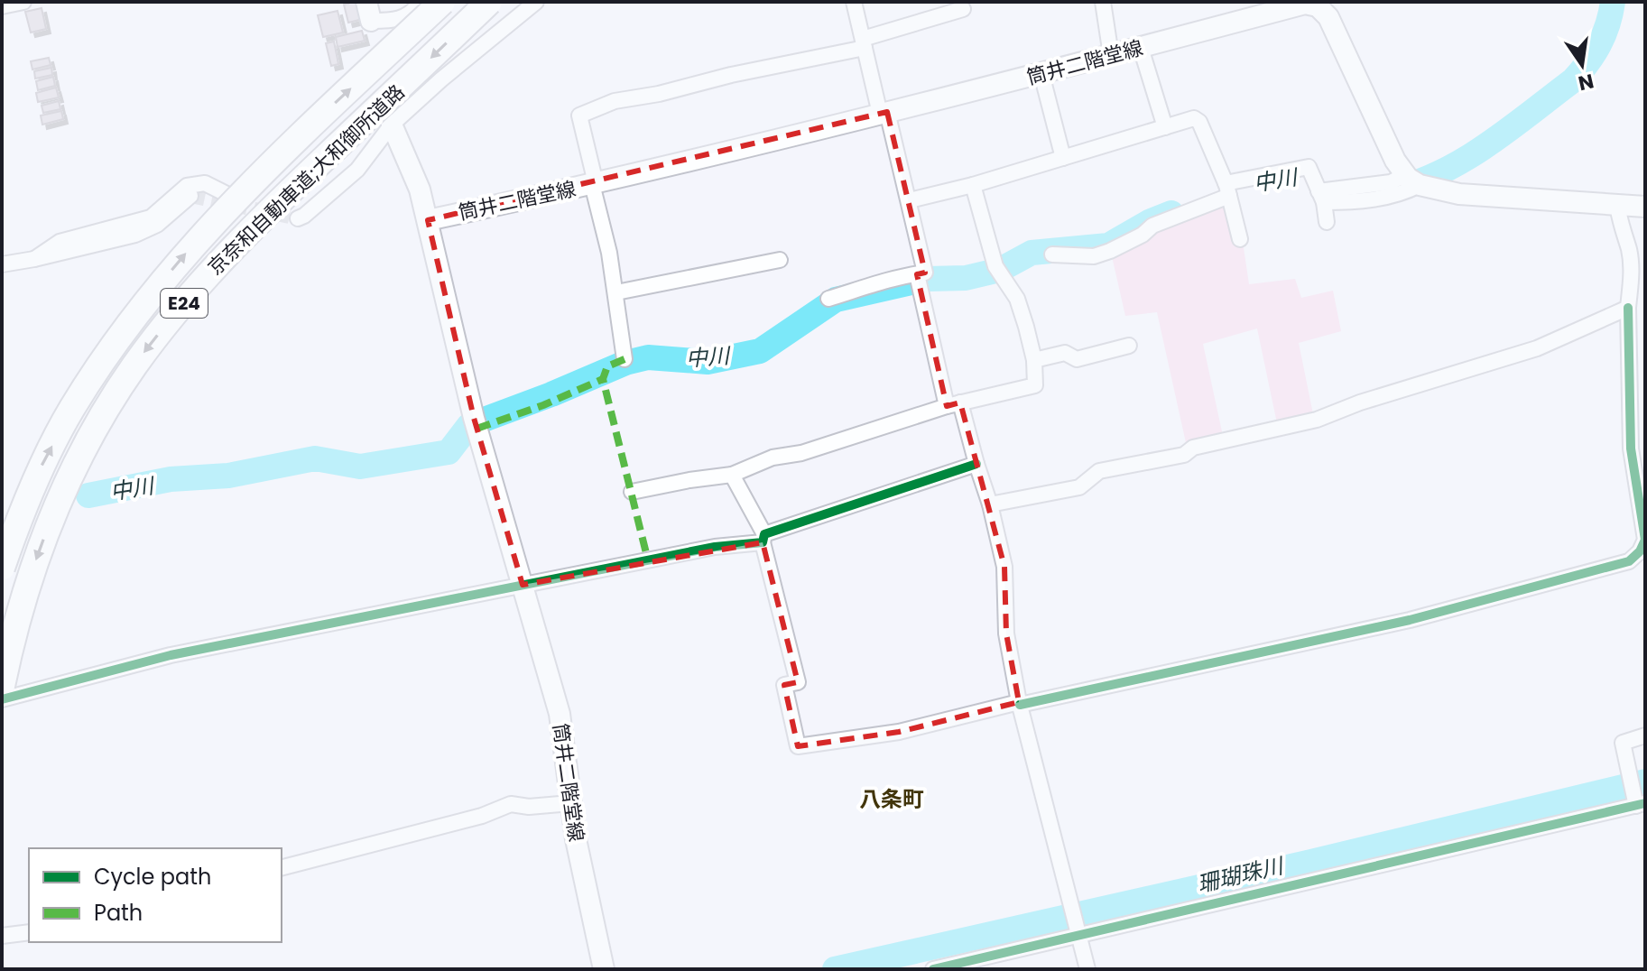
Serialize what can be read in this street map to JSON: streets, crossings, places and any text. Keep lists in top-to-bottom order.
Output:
{
  "streets": {
    "highway": ["京奈和自動車道;大和御所道路", "E24"],
    "main road": ["筒井二階堂線"]
  },
  "districts": ["八条町"],
  "water": ["中川", "珊瑚珠川"],
  "legend": ["Cycle path", "Path"],
  "north": "bottom"
}
